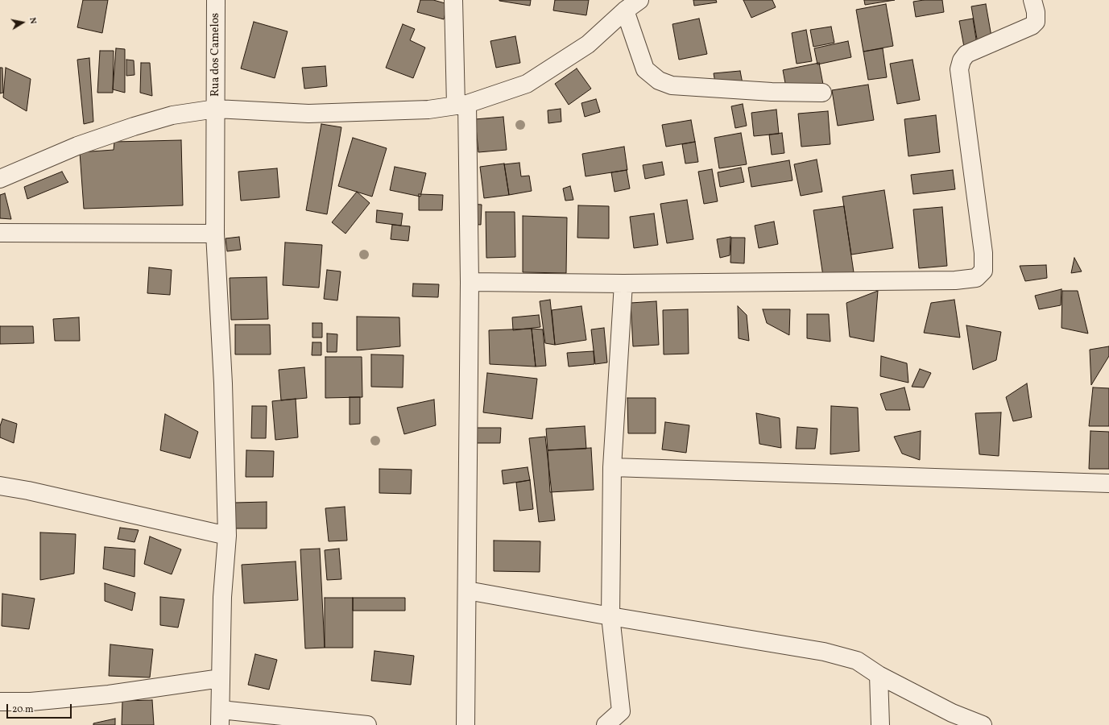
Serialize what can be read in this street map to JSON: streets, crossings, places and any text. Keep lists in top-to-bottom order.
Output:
{
  "streets": {
    "street": ["Rua dos Camelos"]
  },
  "scale_bar": "20 m",
  "north": "right"
}
